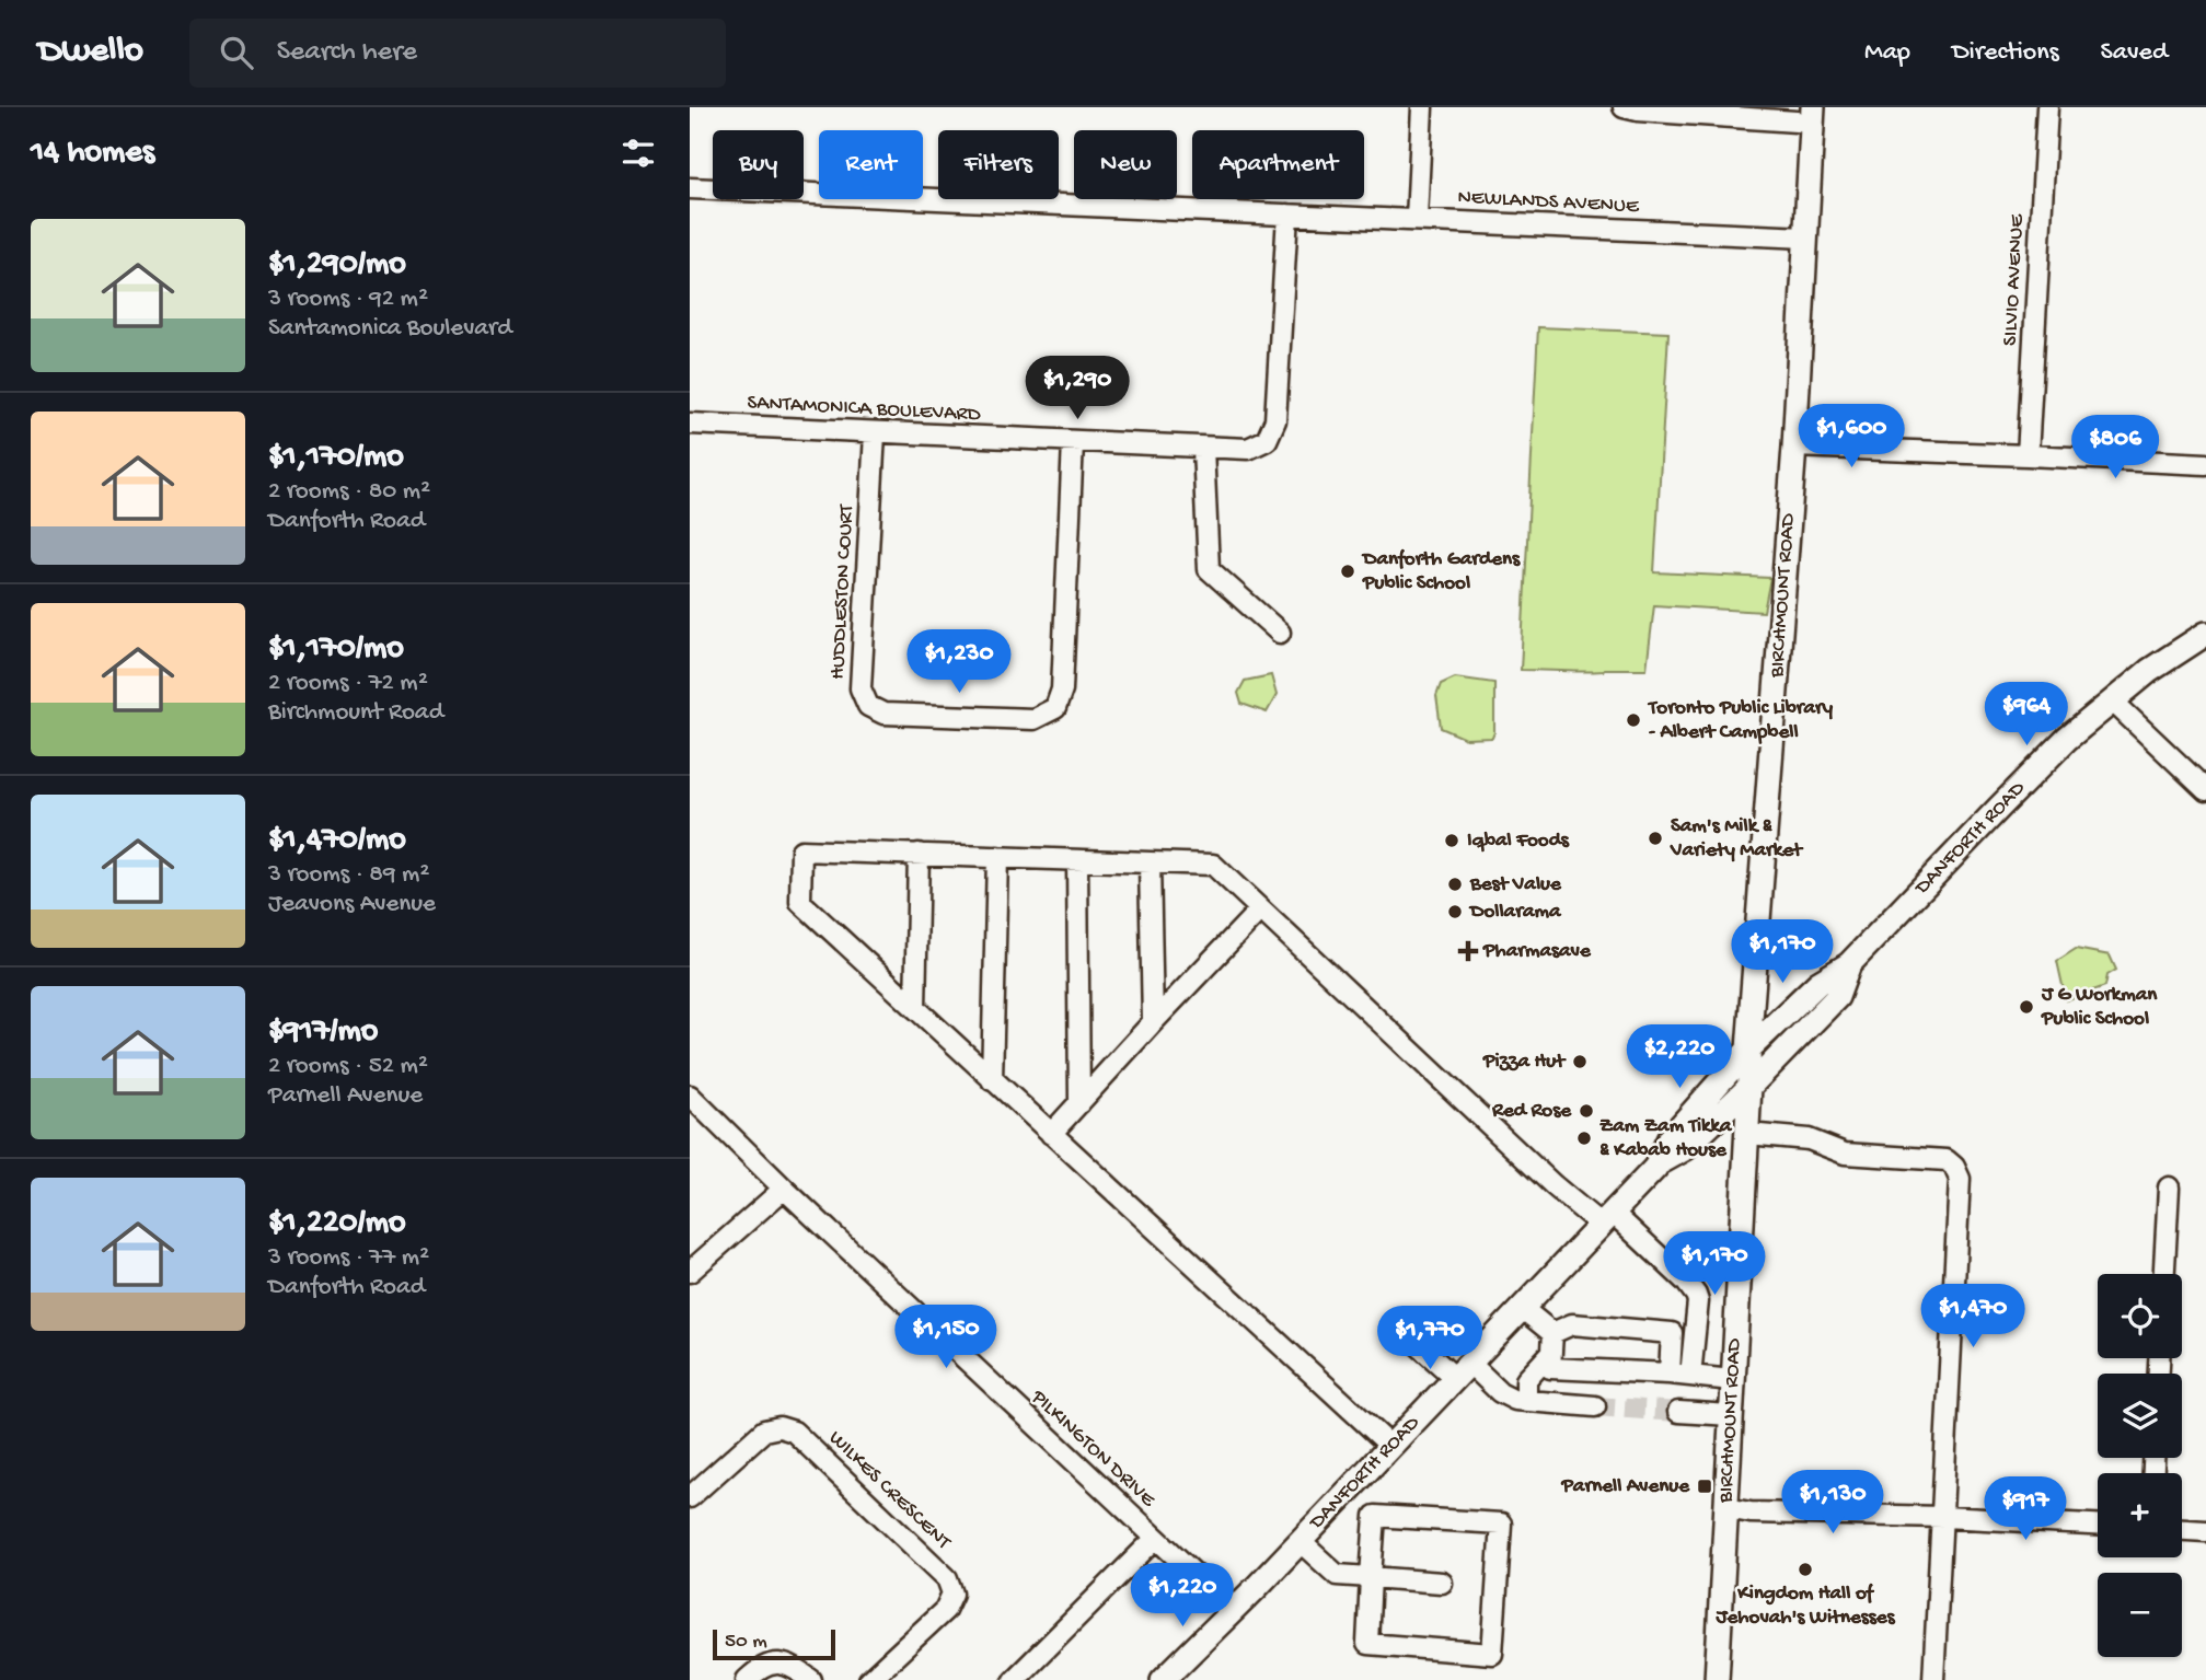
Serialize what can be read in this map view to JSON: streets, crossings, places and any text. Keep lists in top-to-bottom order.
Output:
{
  "streets": {
    "main road": ["BIRCHMOUNT ROAD", "DANFORTH ROAD"],
    "street": [
      "NEWLANDS AVENUE",
      "SILVIO AVENUE",
      "SANTAMONICA BOULEVARD",
      "HUDDLESTON COURT",
      "PILKINGTON DRIVE",
      "WILKES CRESCENT"
    ]
  },
  "crossings": [
    ["NEWLANDS AVENUE", "SANTAMONICA BOULEVARD"],
    ["NEWLANDS AVENUE", "BIRCHMOUNT ROAD"],
    ["SANTAMONICA BOULEVARD", "HUDDLESTON COURT"],
    ["BIRCHMOUNT ROAD", "DANFORTH ROAD"],
    ["DANFORTH ROAD", "PILKINGTON DRIVE"]
  ],
  "places": {
    "other": [
      "Danforth Gardens Public School",
      "Toronto Public Library - Albert Campbell",
      "Sam's Milk & Variety Market",
      "Iqbal Foods",
      "Best Value",
      "Dollarama",
      "J G Workman Public School",
      "Pizza Hut",
      "Red Rose",
      "Zam Zam Tikka & Kabab House",
      "Kingdom Hall of Jehovah's Witnesses"
    ],
    "health": ["Pharmasave"],
    "transit": ["Parnell Avenue"]
  },
  "scale_bar": "50 m",
  "page": {
    "header": "Dwello",
    "search": "Search here",
    "nav": ["Map", "Directions", "Saved"],
    "heading": "14 homes",
    "chip": [
      "Buy",
      "Rent",
      "Filters",
      "New",
      "Apartment"
    ],
    "list": [
      {
        "name": "$1,290/mo",
        "note": "3 rooms · 92 m² · Santamonica Boulevard"
      },
      {
        "name": "$1,170/mo",
        "note": "2 rooms · 80 m² · Danforth Road"
      },
      {
        "name": "$1,170/mo",
        "note": "2 rooms · 72 m² · Birchmount Road"
      },
      {
        "name": "$1,470/mo",
        "note": "3 rooms · 89 m² · Jeavons Avenue"
      },
      {
        "name": "$917/mo",
        "note": "2 rooms · 52 m² · Parnell Avenue"
      },
      {
        "name": "$1,220/mo",
        "note": "3 rooms · 77 m² · Danforth Road"
      }
    ],
    "price": [
      "$1,290",
      "$1,600",
      "$806",
      "$1,230",
      "$964",
      "$1,170",
      "$2,220",
      "$1,170",
      "$1,470",
      "$1,150",
      "$1,770",
      "$1,130",
      "$917",
      "$1,220"
    ],
    "map_buttons": ["+", "−"],
    "scale": "50 m"
  }
}
